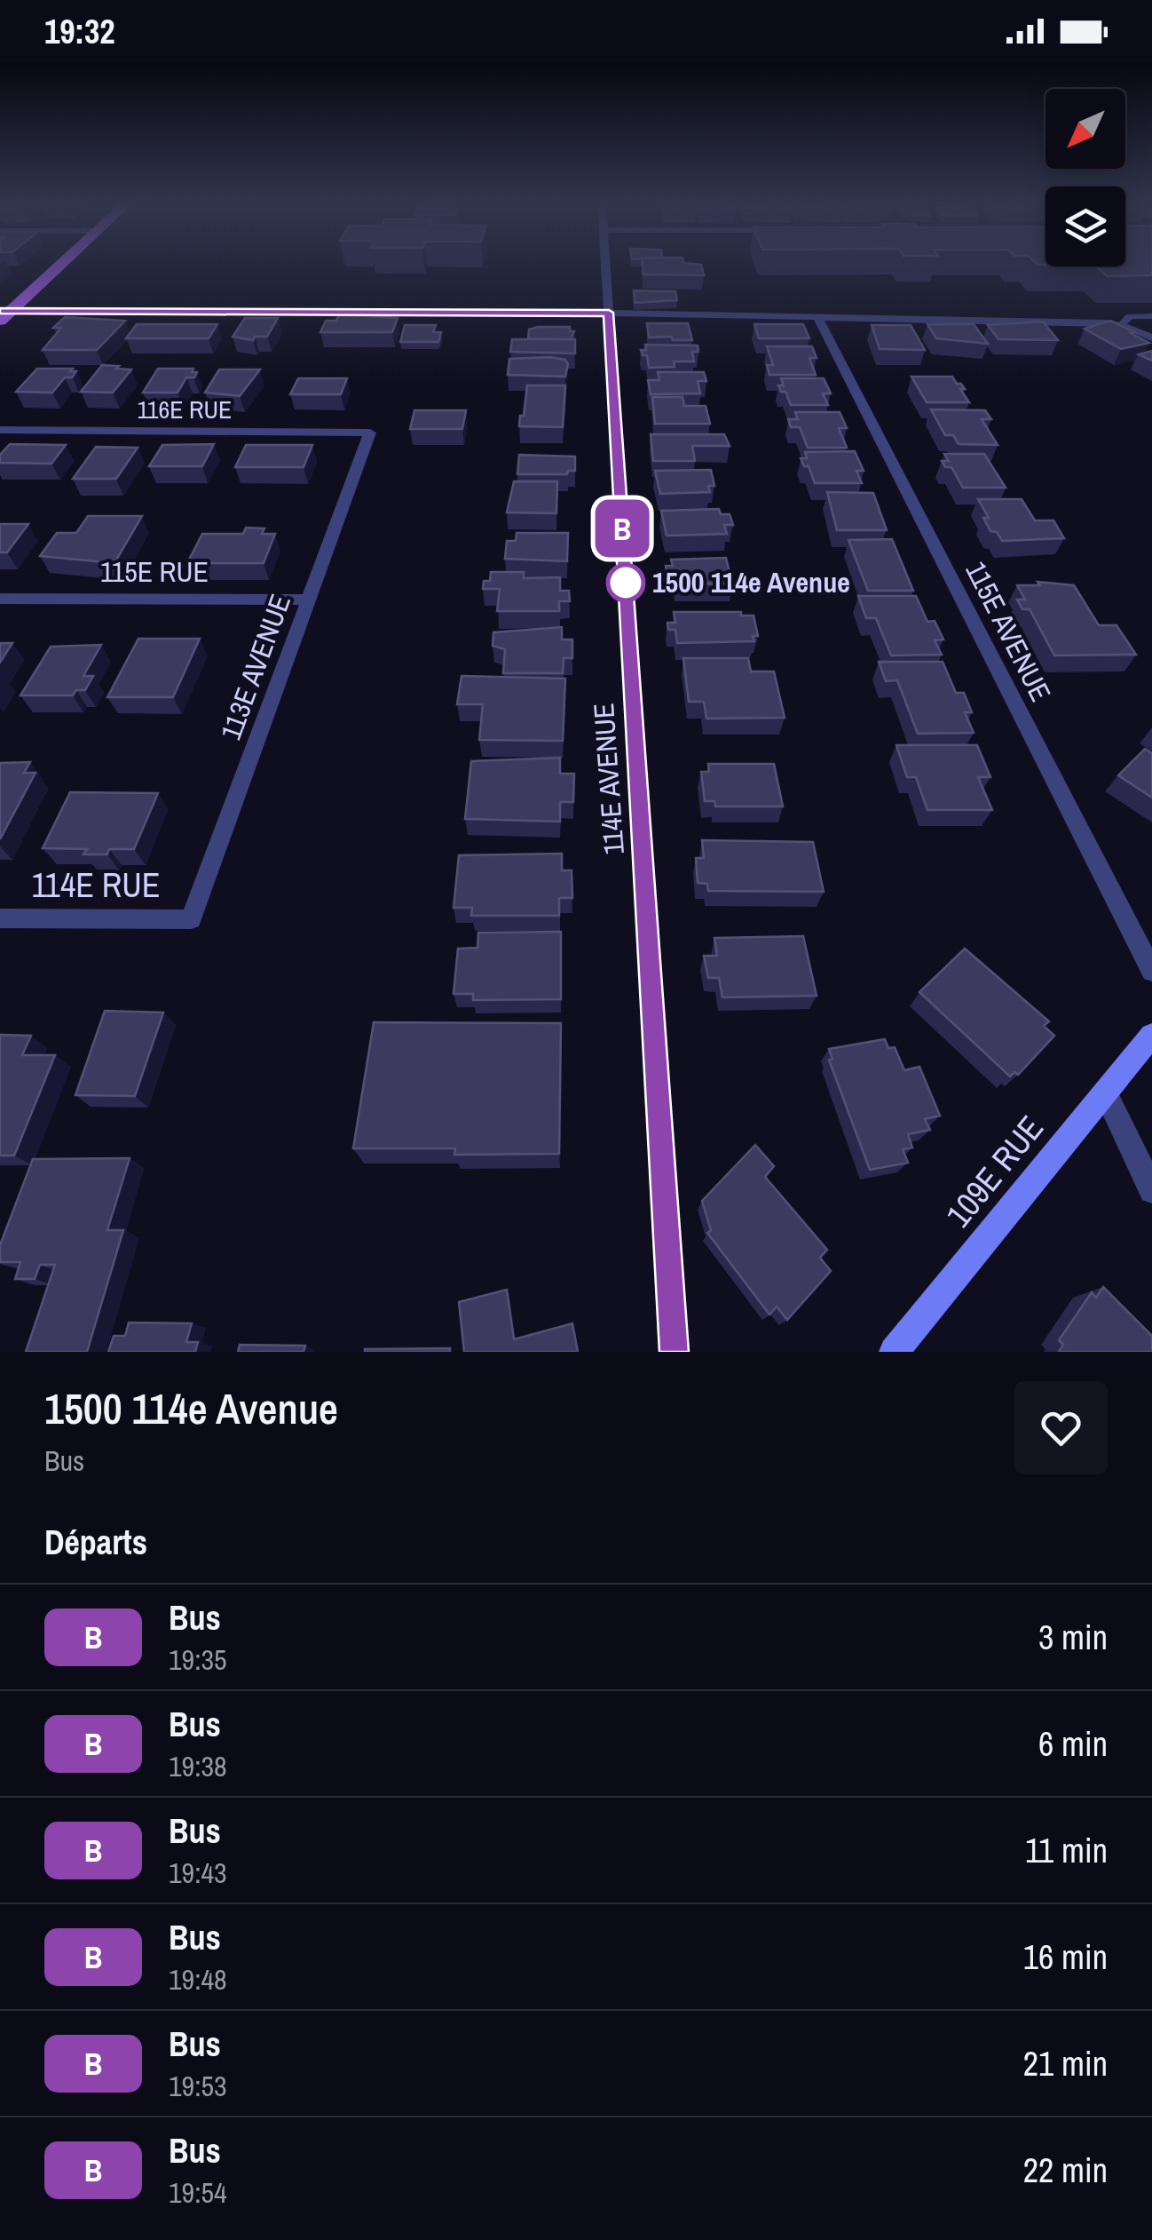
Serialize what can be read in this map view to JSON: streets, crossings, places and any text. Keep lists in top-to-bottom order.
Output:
{
  "streets": {
    "street": [
      "116E RUE",
      "115E RUE",
      "115E AVENUE",
      "113E AVENUE",
      "114E AVENUE",
      "114E RUE",
      "109E RUE"
    ]
  },
  "crossings": [
    ["116E RUE", "113E AVENUE"],
    ["115E RUE", "113E AVENUE"],
    ["113E AVENUE", "114E RUE"]
  ],
  "places": ["1500 114e Avenue"],
  "lines": ["bus line B"],
  "north": "bottom left",
  "page": {
    "status": "19:32",
    "on_map": "B",
    "heading": [
      ["1500 114e Avenue", "Bus"],
      "Départs"
    ],
    "list": [
      {
        "mark": "B",
        "name": "Bus",
        "note": "19:35",
        "value": "3 min"
      },
      {
        "mark": "B",
        "name": "Bus",
        "note": "19:38",
        "value": "6 min"
      },
      {
        "mark": "B",
        "name": "Bus",
        "note": "19:43",
        "value": "11 min"
      },
      {
        "mark": "B",
        "name": "Bus",
        "note": "19:48",
        "value": "16 min"
      },
      {
        "mark": "B",
        "name": "Bus",
        "note": "19:53",
        "value": "21 min"
      },
      {
        "mark": "B",
        "name": "Bus",
        "note": "19:54",
        "value": "22 min"
      }
    ]
  }
}
